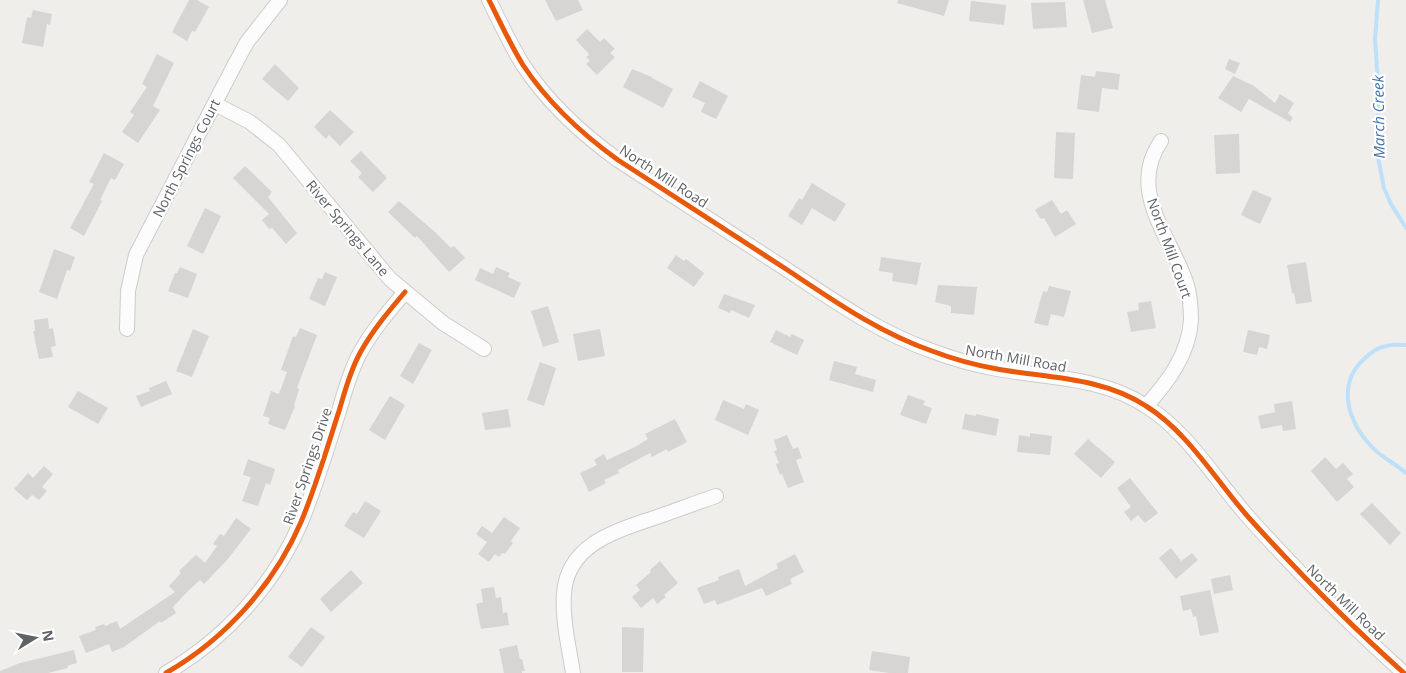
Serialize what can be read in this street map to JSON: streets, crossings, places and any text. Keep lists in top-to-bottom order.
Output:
{
  "streets": {
    "street": [
      "North Springs Court",
      "North Mill Road",
      "River Springs Lane",
      "North Mill Court",
      "River Springs Drive"
    ]
  },
  "crossings": [
    ["North Springs Court", "River Springs Lane"],
    ["North Mill Road", "North Mill Court"],
    ["River Springs Lane", "River Springs Drive"]
  ],
  "water": ["March Creek"],
  "north": "right"
}
